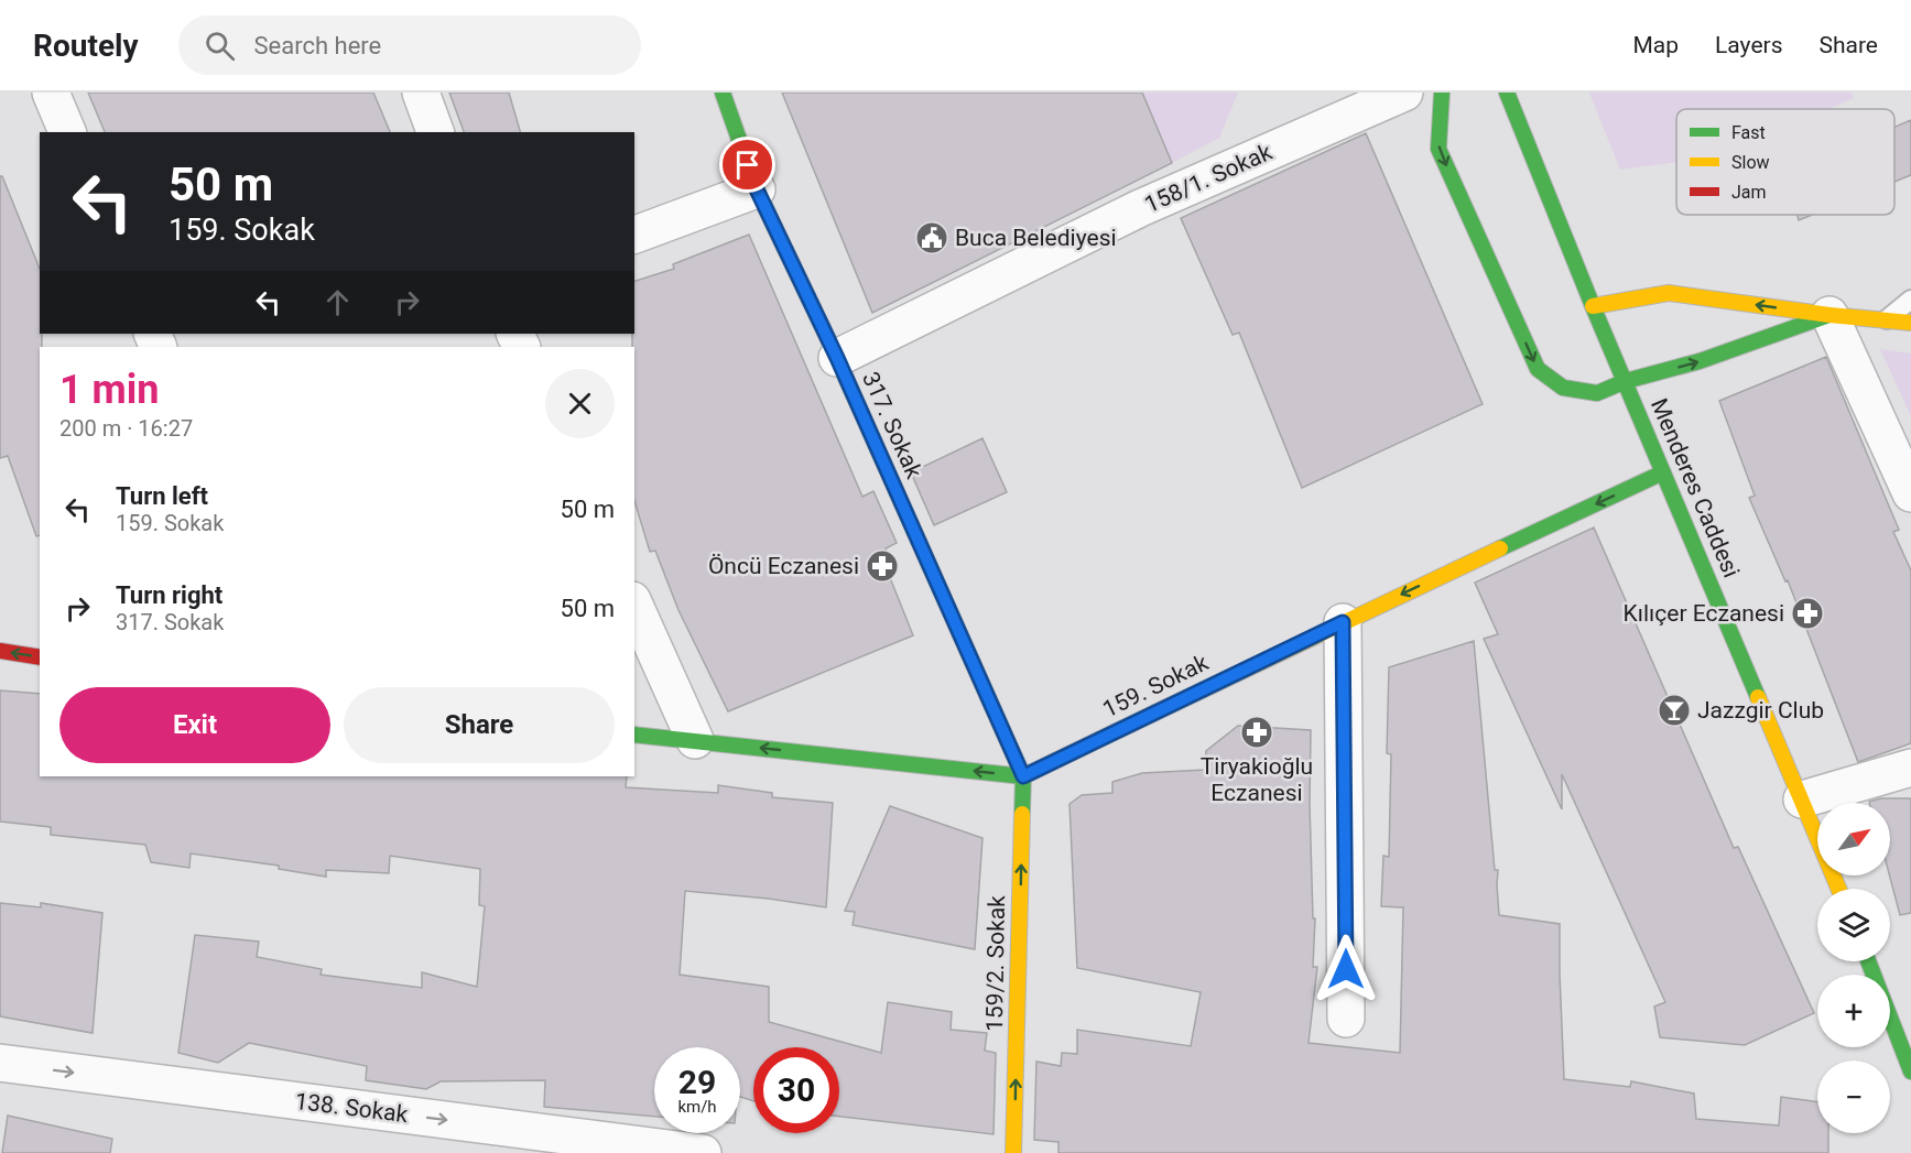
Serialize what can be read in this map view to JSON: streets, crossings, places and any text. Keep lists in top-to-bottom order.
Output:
{
  "streets": {
    "street": [
      "158/1. Sokak",
      "317. Sokak",
      "Menderes Caddesi",
      "159. Sokak",
      "159/2. Sokak",
      "138. Sokak"
    ]
  },
  "crossings": [
    ["158/1. Sokak", "317. Sokak"],
    ["317. Sokak", "159. Sokak"],
    ["317. Sokak", "159/2. Sokak"],
    ["Menderes Caddesi", "159. Sokak"],
    ["159. Sokak", "159/2. Sokak"]
  ],
  "one_way": ["159. Sokak", "159/2. Sokak", "138. Sokak"],
  "places": {
    "public building": ["Buca Belediyesi"],
    "pharmacy": ["Öncü Eczanesi", "Kılıçer Eczanesi", "Tiryakioğlu Eczanesi"],
    "bar": ["Jazzgir Club"]
  },
  "legend": ["Fast", "Slow", "Jam"],
  "north": "top right",
  "page": {
    "header": "Routely",
    "search": "Search here",
    "nav": ["Map", "Layers", "Share"],
    "turn": ["50 m", "159. Sokak"],
    "heading": ["1 min", "200 m · 16:27"],
    "list": [
      {
        "name": "Turn left",
        "note": "159. Sokak",
        "value": "50 m"
      },
      {
        "name": "Turn right",
        "note": "317. Sokak",
        "value": "50 m"
      }
    ],
    "buttons": ["Exit", "Share"],
    "map_buttons": ["+", "−"],
    "speed": "29 km/h",
    "limit": "30"
  }
}
